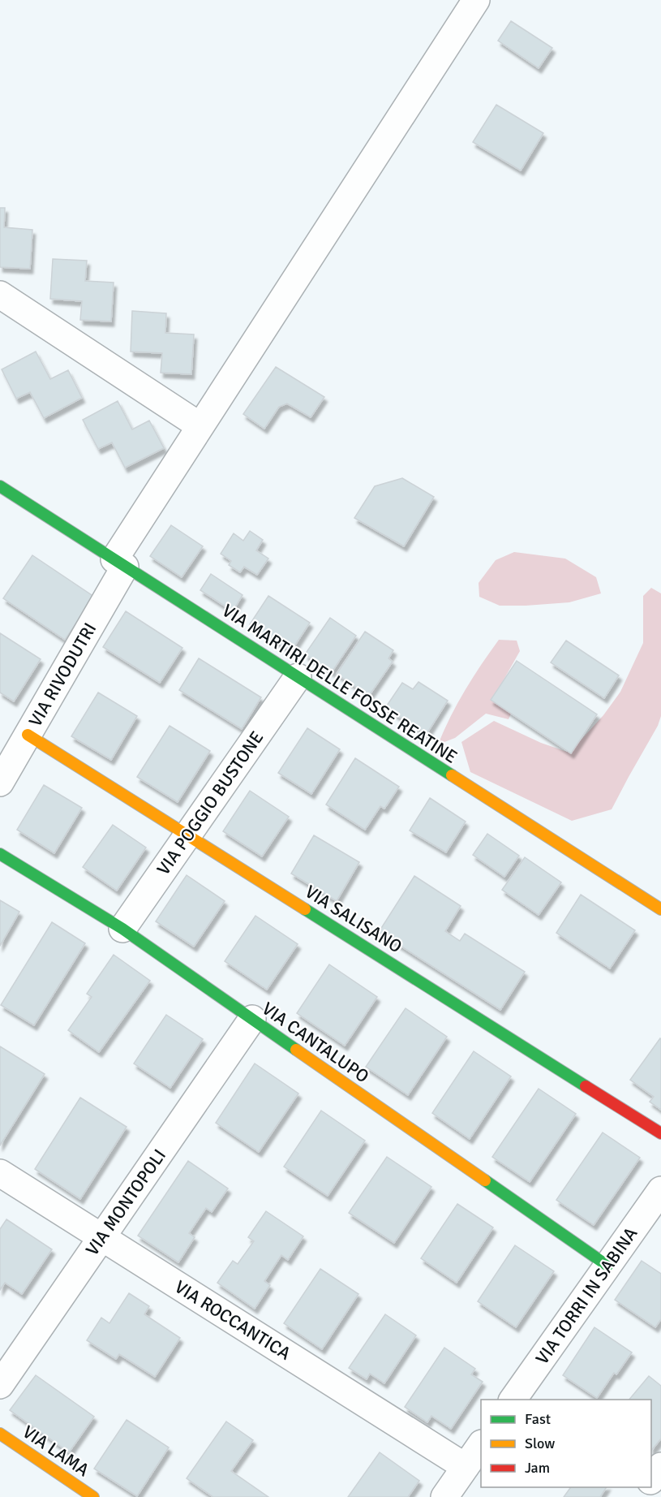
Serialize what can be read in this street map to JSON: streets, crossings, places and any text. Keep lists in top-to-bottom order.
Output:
{
  "streets": {
    "street": [
      "VIA RIVODUTRI",
      "VIA MARTIRI DELLE FOSSE REATINE",
      "VIA POGGIO BUSTONE",
      "VIA SALISANO",
      "VIA CANTALUPO",
      "VIA MONTOPOLI",
      "VIA TORRI IN SABINA",
      "VIA ROCCANTICA",
      "VIA LAMA"
    ]
  },
  "crossings": [
    ["VIA RIVODUTRI", "VIA MARTIRI DELLE FOSSE REATINE"],
    ["VIA RIVODUTRI", "VIA SALISANO"],
    ["VIA MARTIRI DELLE FOSSE REATINE", "VIA POGGIO BUSTONE"],
    ["VIA POGGIO BUSTONE", "VIA SALISANO"],
    ["VIA POGGIO BUSTONE", "VIA CANTALUPO"],
    ["VIA CANTALUPO", "VIA MONTOPOLI"],
    ["VIA CANTALUPO", "VIA TORRI IN SABINA"],
    ["VIA MONTOPOLI", "VIA ROCCANTICA"]
  ],
  "legend": ["Fast", "Slow", "Jam"]
}
